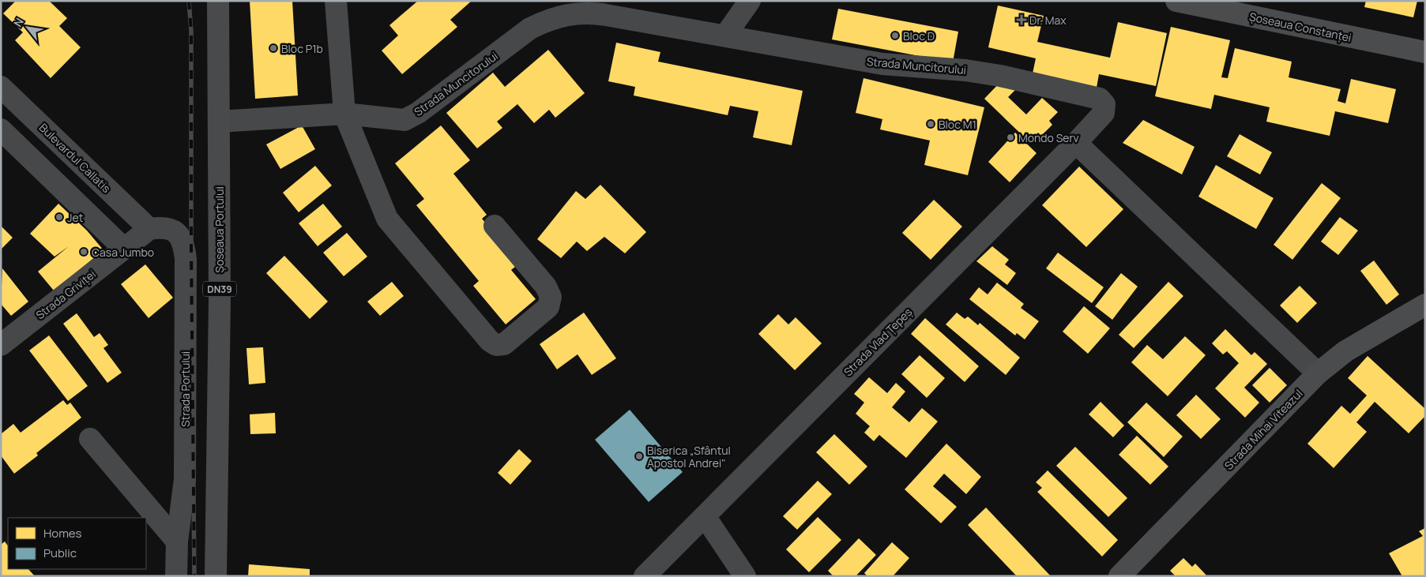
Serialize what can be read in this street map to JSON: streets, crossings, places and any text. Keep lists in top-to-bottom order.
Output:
{
  "streets": {
    "main road": [
      "Șoseaua Constanței",
      "Șoseaua Portului",
      "DN39",
      "Strada Mihai Viteazul"
    ],
    "street": [
      "Strada Muncitorului",
      "Bulevardul Callatis",
      "Strada Griviței",
      "Strada Vlad Țepeș",
      "Strada Portului"
    ]
  },
  "crossings": [
    ["Strada Muncitorului", "Șoseaua Portului"],
    ["Strada Muncitorului", "Strada Vlad Țepeș"],
    ["Bulevardul Callatis", "Strada Griviței"],
    ["Bulevardul Callatis", "Strada Portului"],
    ["Strada Griviței", "Strada Portului"]
  ],
  "places": {
    "health": ["Dr. Max"],
    "other": [
      "Bloc D",
      "Bloc P1b",
      "Bloc M1",
      "Mondo Serv",
      "Jet",
      "Casa Jumbo",
      "Biserica „Sfântul Apostol Andrei\""
    ]
  },
  "legend": ["Homes", "Public"],
  "north": "top left"
}
